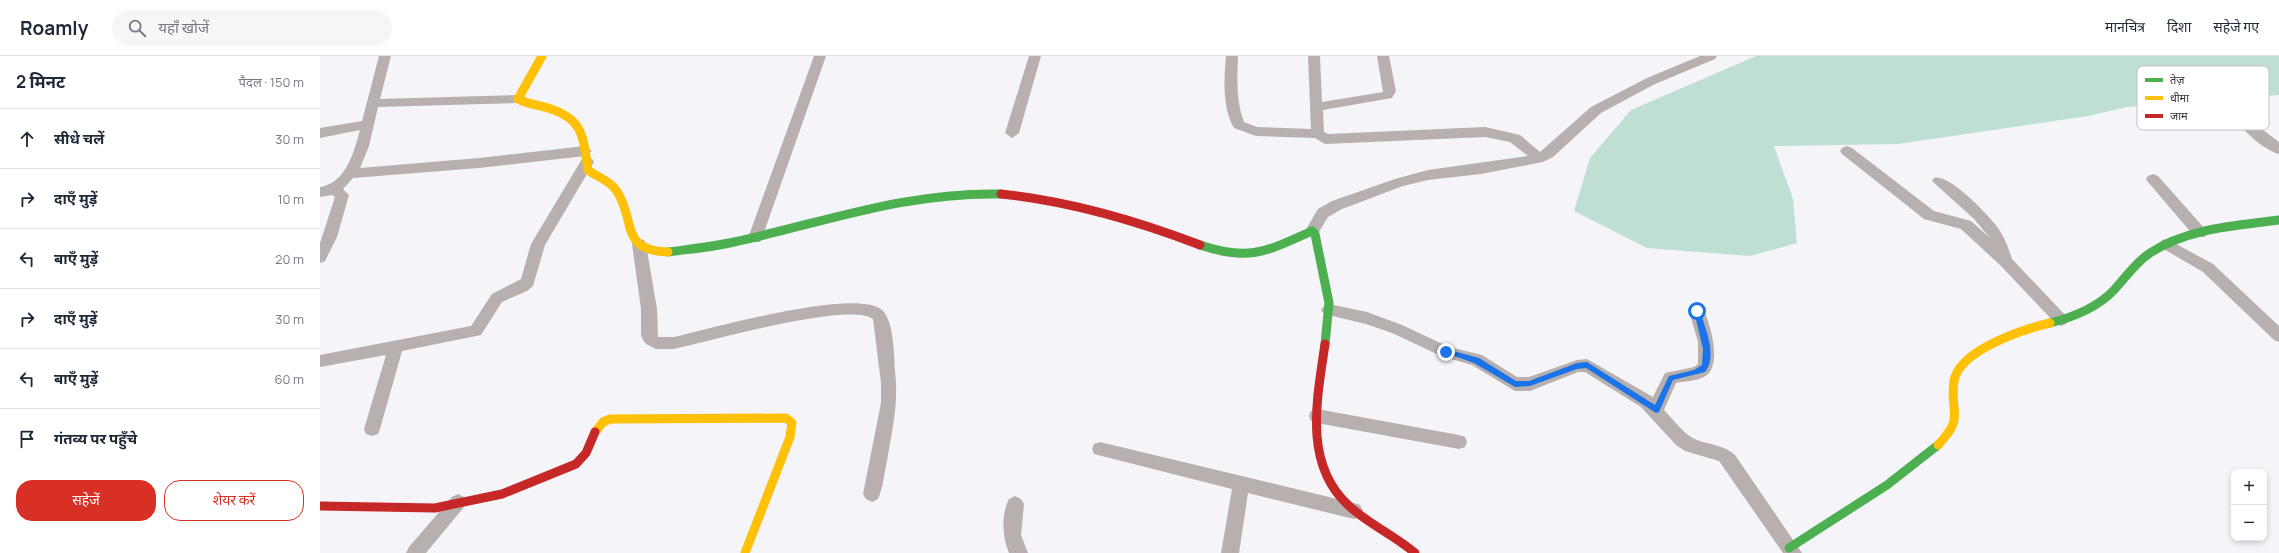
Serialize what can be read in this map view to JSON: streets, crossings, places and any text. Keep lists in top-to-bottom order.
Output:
{
  "legend": ["तेज़", "धीमा", "जाम"],
  "page": {
    "header": "Roamly",
    "search": "यहाँ खोजें",
    "nav": ["मानचित्र", "दिशा", "सहेजे गए"],
    "heading": ["2 मिनट", "पैदल · 150 m"],
    "list": [
      ["सीधे चलें", "30 m"],
      ["दाएँ मुड़ें", "10 m"],
      ["बाएँ मुड़ें", "20 m"],
      ["दाएँ मुड़ें", "30 m"],
      ["बाएँ मुड़ें", "60 m"],
      "गंतव्य पर पहुँचे"
    ],
    "buttons": ["सहेजें", "शेयर करें"],
    "map_buttons": ["+", "−"]
  }
}
